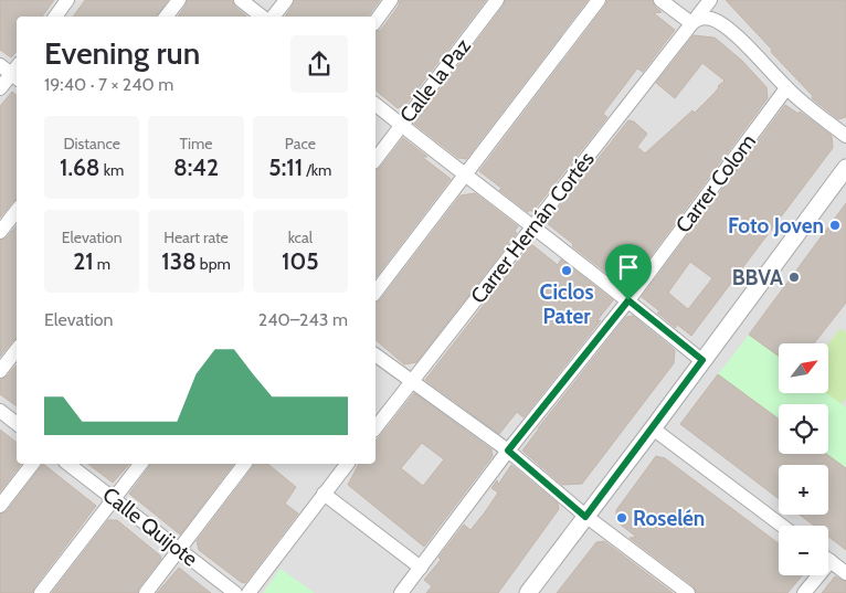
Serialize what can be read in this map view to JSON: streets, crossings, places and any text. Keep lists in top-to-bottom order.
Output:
{
  "streets": {
    "street": [
      "Calle la Paz",
      "Carrer Colom",
      "Carrer Hernán Cortés",
      "Calle Quijote"
    ]
  },
  "places": [
    "Foto Joven",
    "Ciclos Pater",
    "BBVA",
    "Roselén"
  ],
  "north": "top right",
  "page": {
    "heading": ["Evening run", "19:40 · 7 × 240 m"],
    "stats": [
      ["Distance", "1.68 km"],
      ["Time", "8:42"],
      ["Pace", "5:11 /km"],
      ["Elevation", "21 m"],
      ["Heart rate", "138 bpm"],
      ["kcal", "105"]
    ],
    "chart": ["Elevation", "240–243 m"],
    "map_buttons": ["+", "−"]
  }
}
